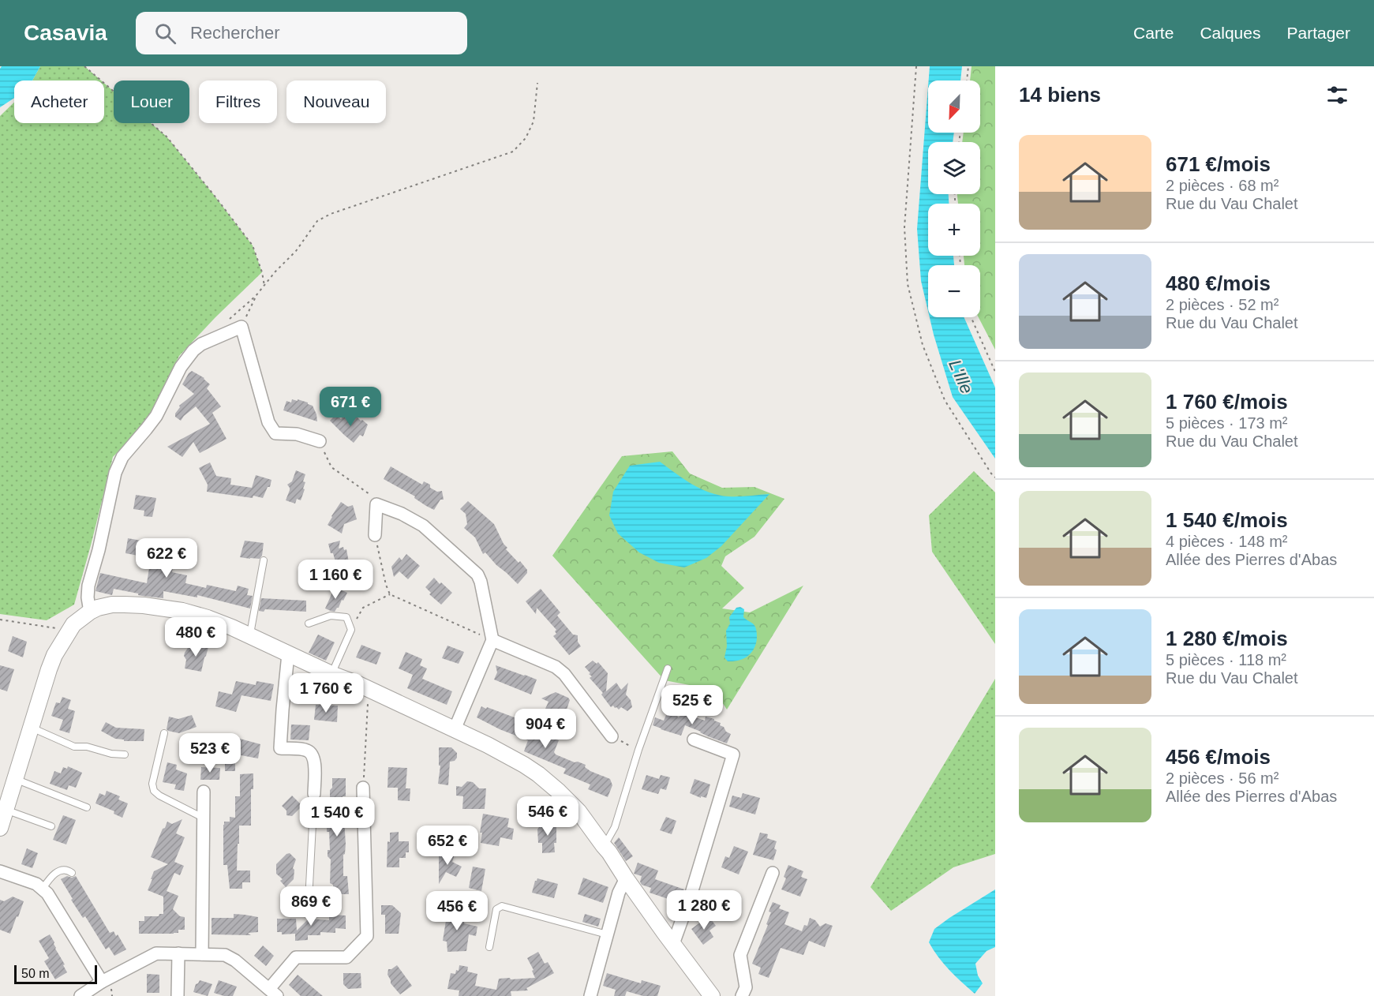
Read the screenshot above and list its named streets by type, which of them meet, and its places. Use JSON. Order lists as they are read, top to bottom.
{
  "water": ["L'Ille"],
  "scale_bar": "50 m",
  "north": "bottom left",
  "page": {
    "header": "Casavia",
    "search": "Rechercher",
    "nav": ["Carte", "Calques", "Partager"],
    "heading": "14 biens",
    "map_buttons": ["+", "−"],
    "chip": [
      "Acheter",
      "Louer",
      "Filtres",
      "Nouveau"
    ],
    "list": [
      {
        "name": "671 €/mois",
        "note": "2 pièces · 68 m² · Rue du Vau Chalet"
      },
      {
        "name": "480 €/mois",
        "note": "2 pièces · 52 m² · Rue du Vau Chalet"
      },
      {
        "name": "1 760 €/mois",
        "note": "5 pièces · 173 m² · Rue du Vau Chalet"
      },
      {
        "name": "1 540 €/mois",
        "note": "4 pièces · 148 m² · Allée des Pierres d'Abas"
      },
      {
        "name": "1 280 €/mois",
        "note": "5 pièces · 118 m² · Rue du Vau Chalet"
      },
      {
        "name": "456 €/mois",
        "note": "2 pièces · 56 m² · Allée des Pierres d'Abas"
      }
    ],
    "price": [
      "671 €",
      "622 €",
      "1 160 €",
      "480 €",
      "1 760 €",
      "525 €",
      "904 €",
      "523 €",
      "546 €",
      "1 540 €",
      "652 €",
      "869 €",
      "1 280 €",
      "456 €"
    ],
    "scale": "50 m"
  }
}
